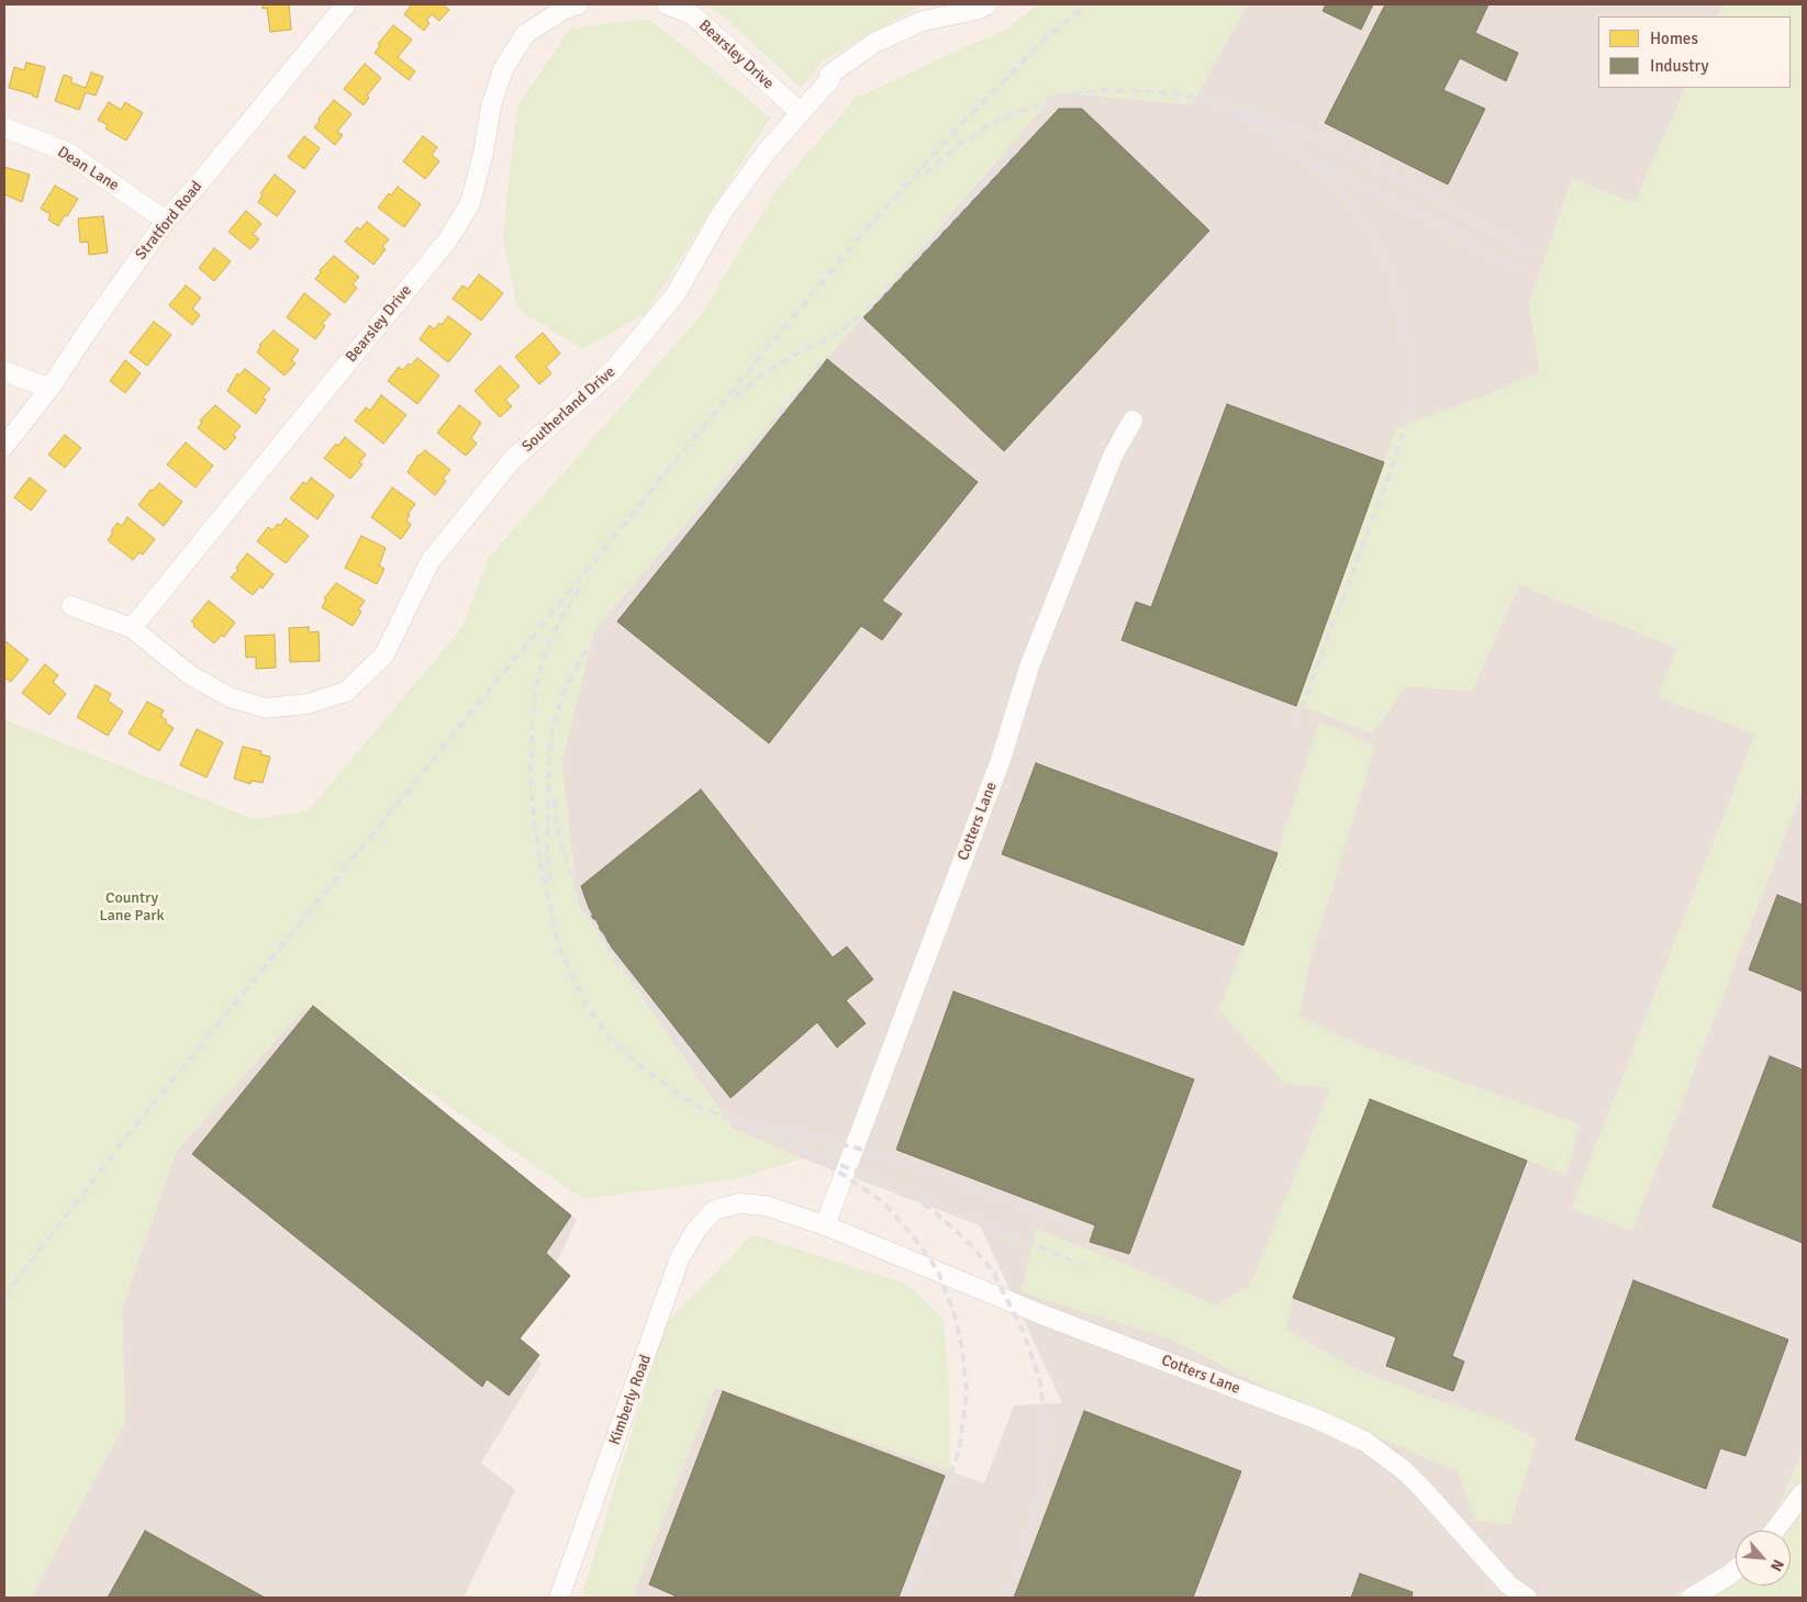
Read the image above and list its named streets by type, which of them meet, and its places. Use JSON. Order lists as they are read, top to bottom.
{
  "streets": {
    "street": [
      "Bearsley Drive",
      "Dean Lane",
      "Stratford Road",
      "Southerland Drive",
      "Cotters Lane",
      "Kimberly Road"
    ]
  },
  "crossings": [
    ["Bearsley Drive", "Southerland Drive"],
    ["Dean Lane", "Stratford Road"],
    ["Cotters Lane", "Kimberly Road"]
  ],
  "parks": ["Country Lane Park"],
  "legend": ["Homes", "Industry"],
  "north": "bottom right"
}
